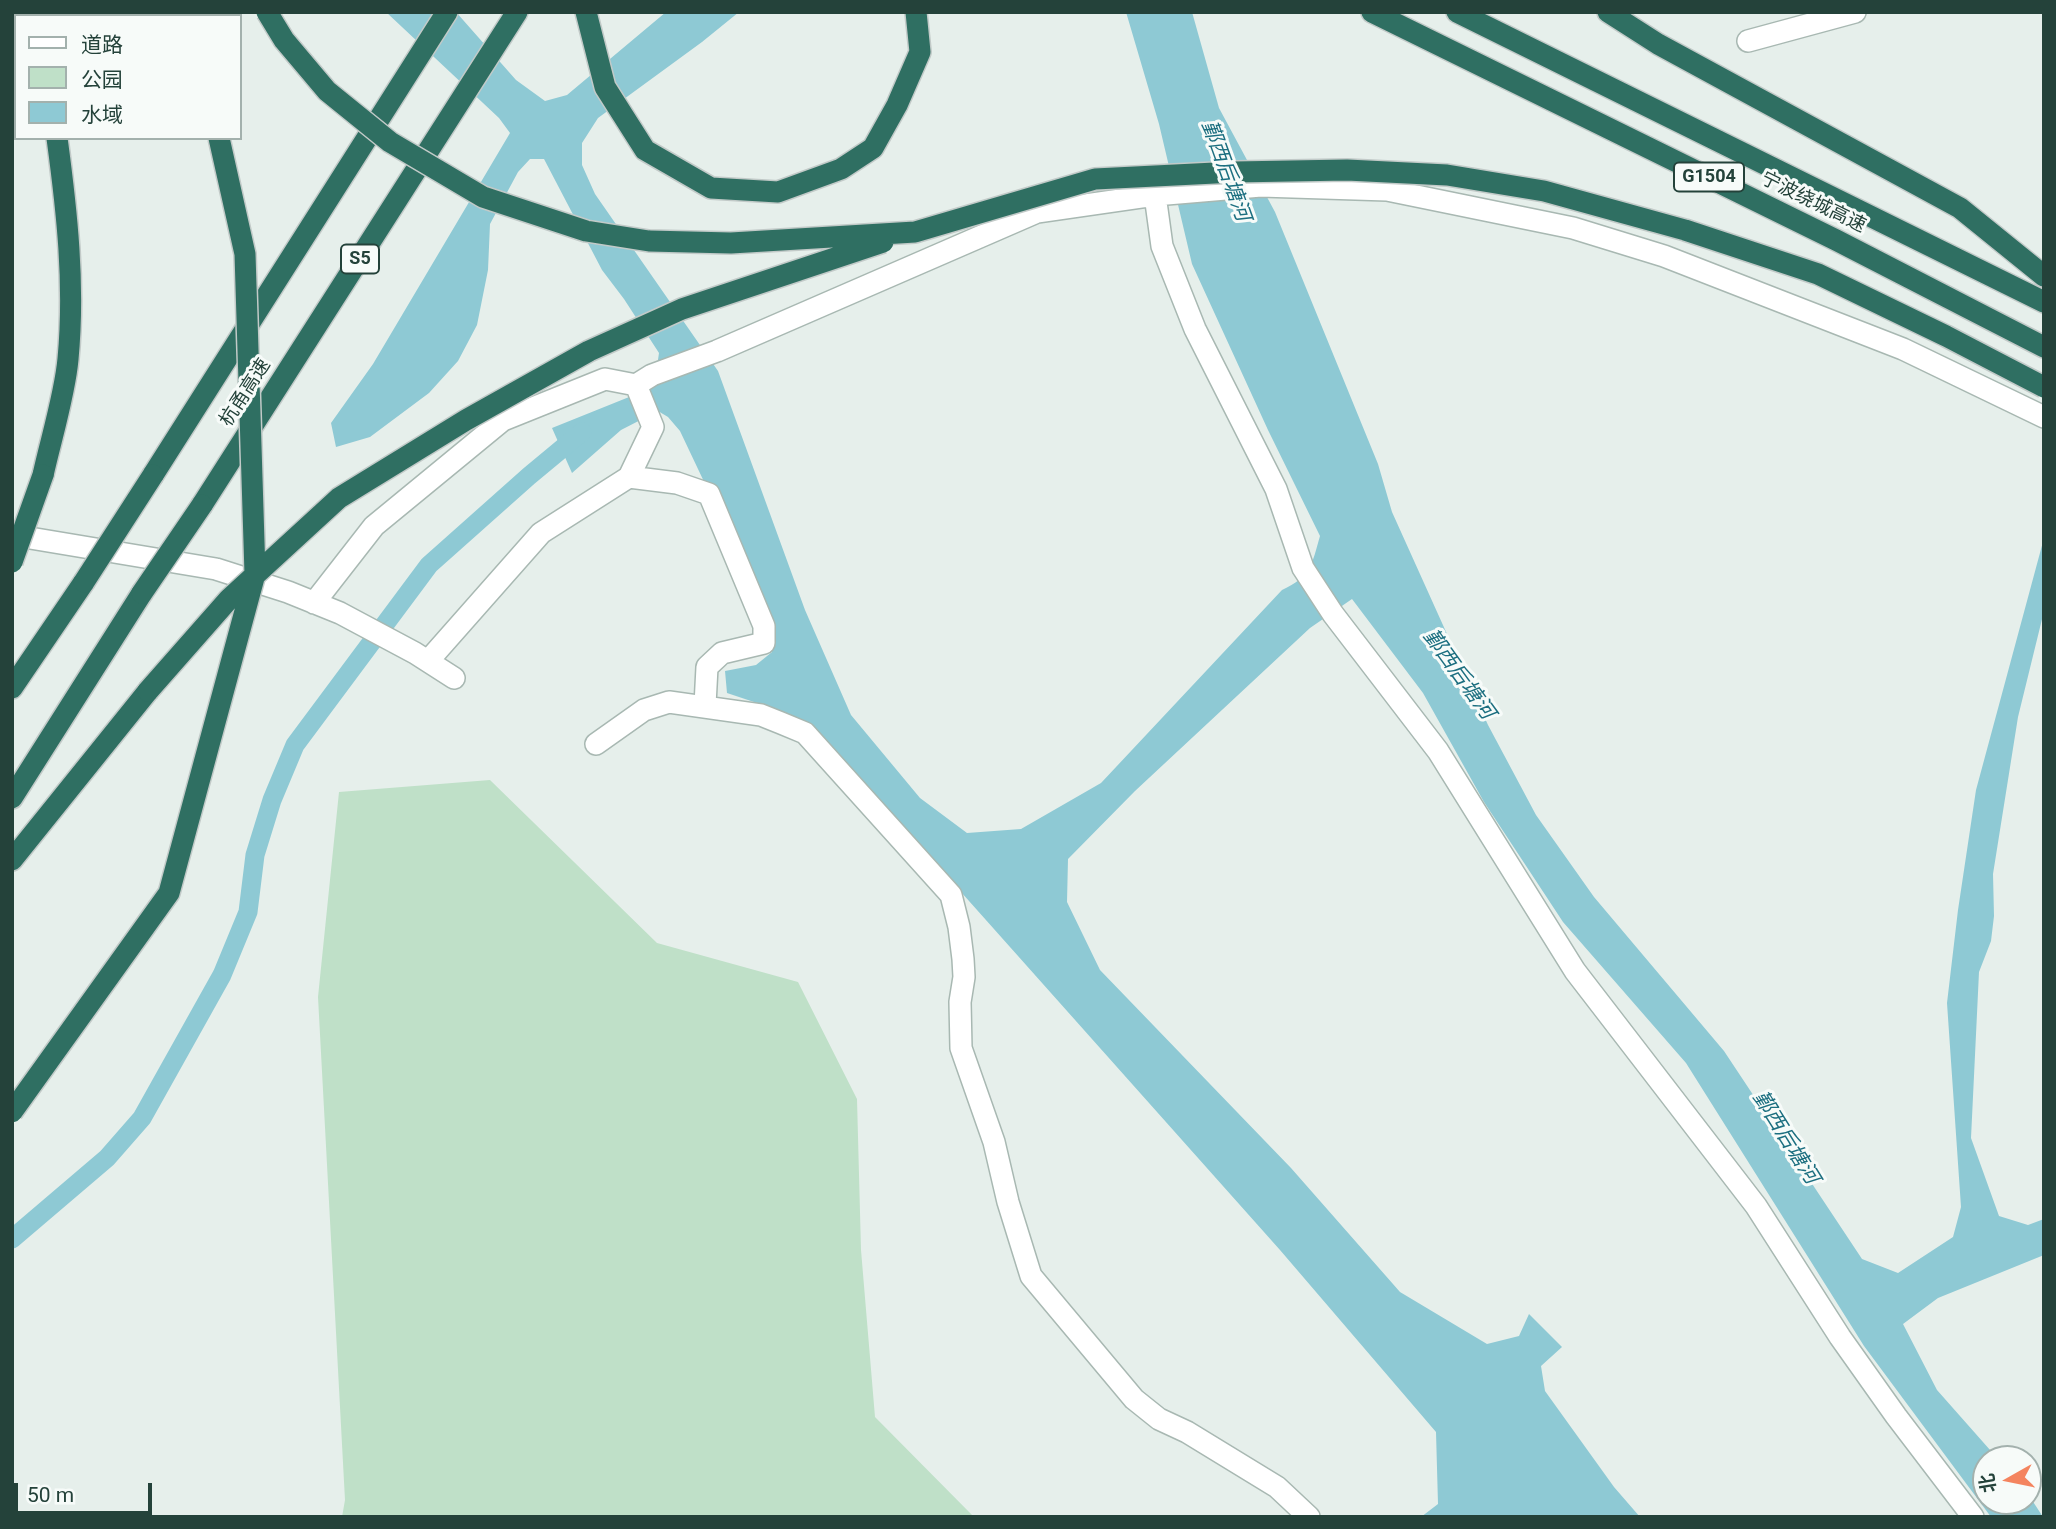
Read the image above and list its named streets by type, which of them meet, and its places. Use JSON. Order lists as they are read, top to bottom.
{
  "streets": {
    "highway": [
      "G1504",
      "宁波绕城高速",
      "S5",
      "杭甬高速"
    ]
  },
  "water": ["鄞西后塘河"],
  "legend": ["道路", "公园", "水域"],
  "scale_bar": "50 m",
  "north": "left"
}
